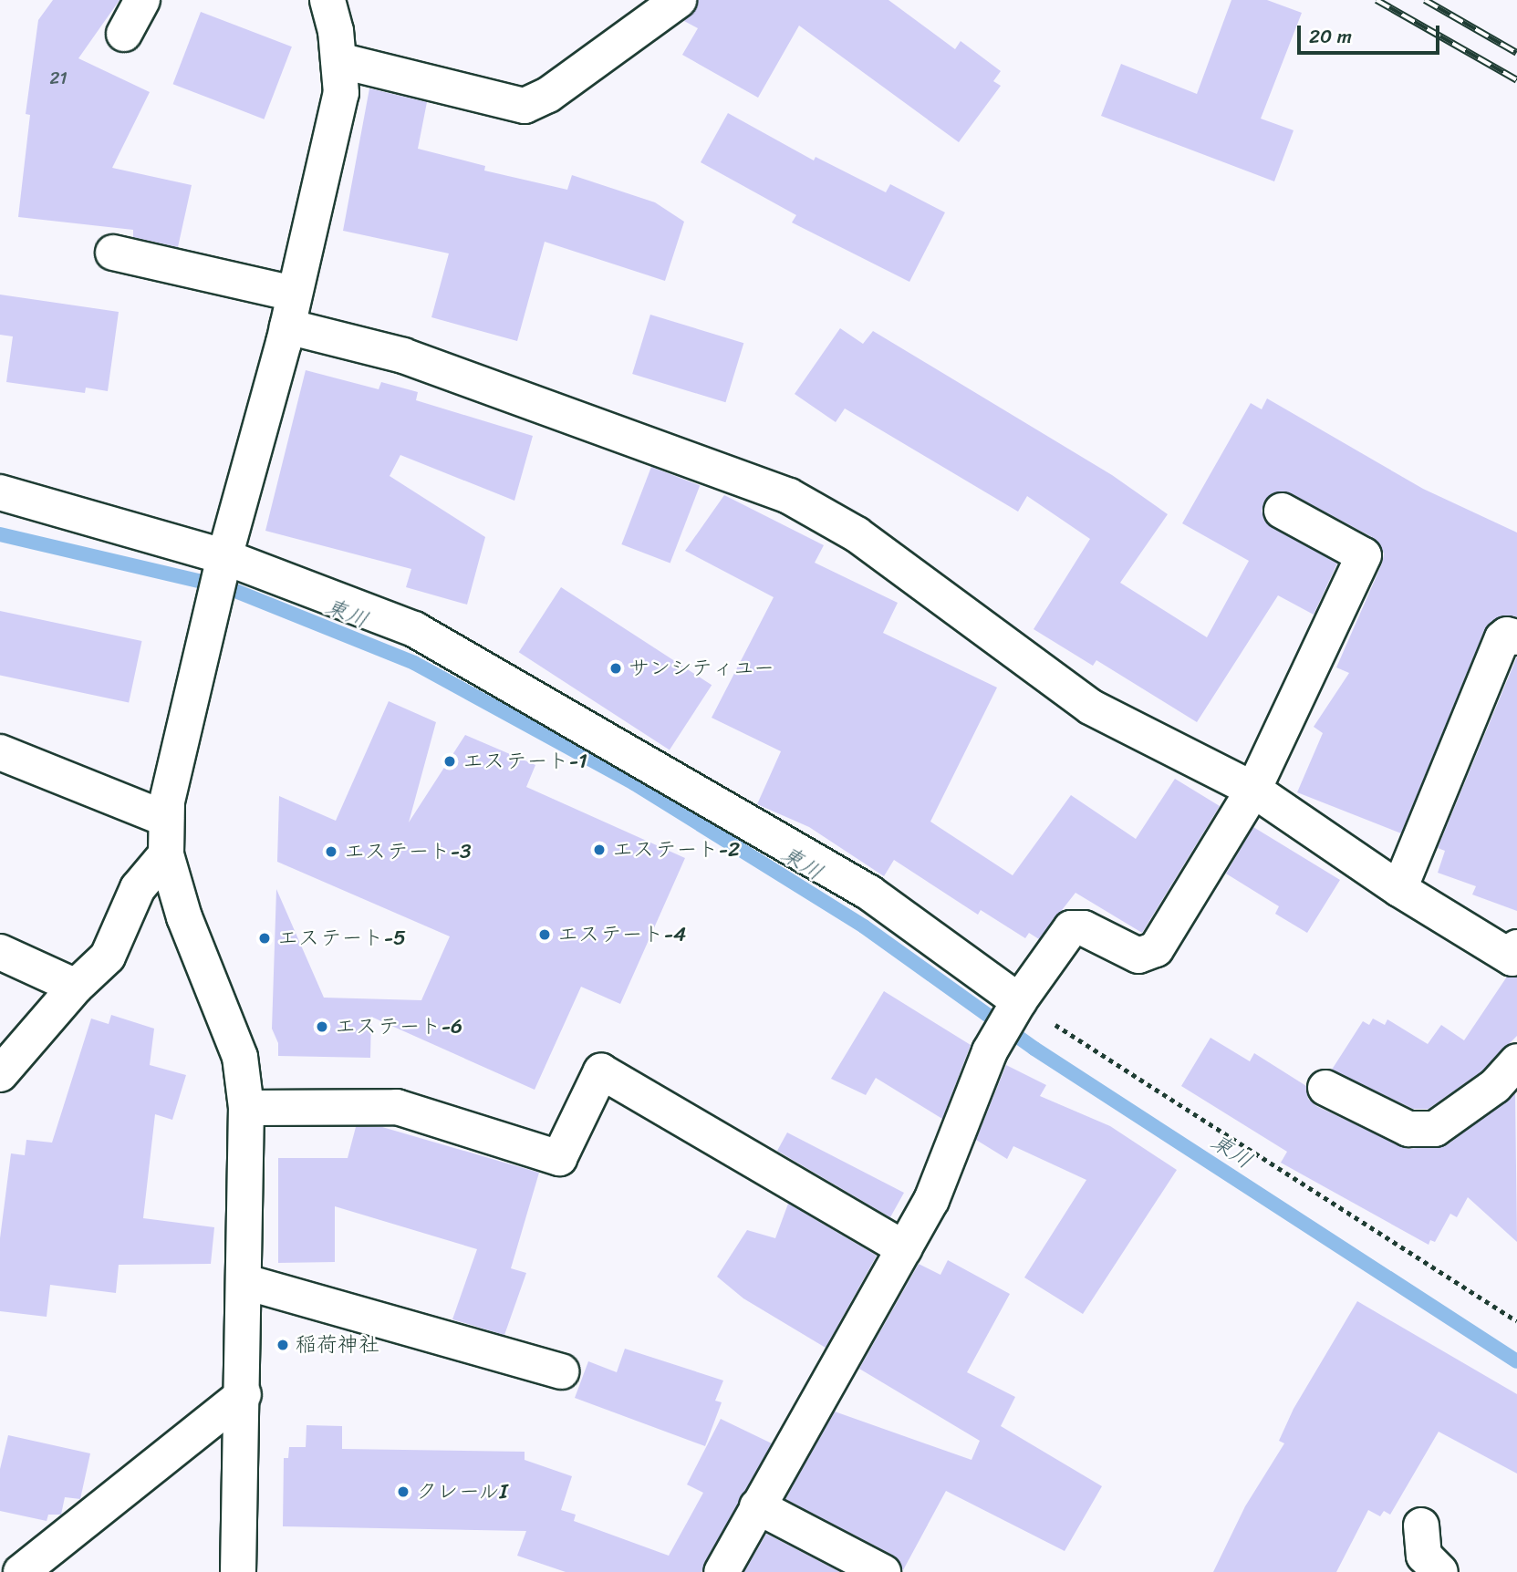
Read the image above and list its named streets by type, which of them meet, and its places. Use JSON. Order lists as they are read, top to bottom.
{
  "water": ["東川"],
  "places": [
    "サンシティユー",
    "エステート-1",
    "エステート-2",
    "エステート-3",
    "エステート-4",
    "エステート-5",
    "エステート-6",
    "稲荷神社",
    "クレールI"
  ],
  "house_numbers": ["21"],
  "scale_bar": "20 m"
}
